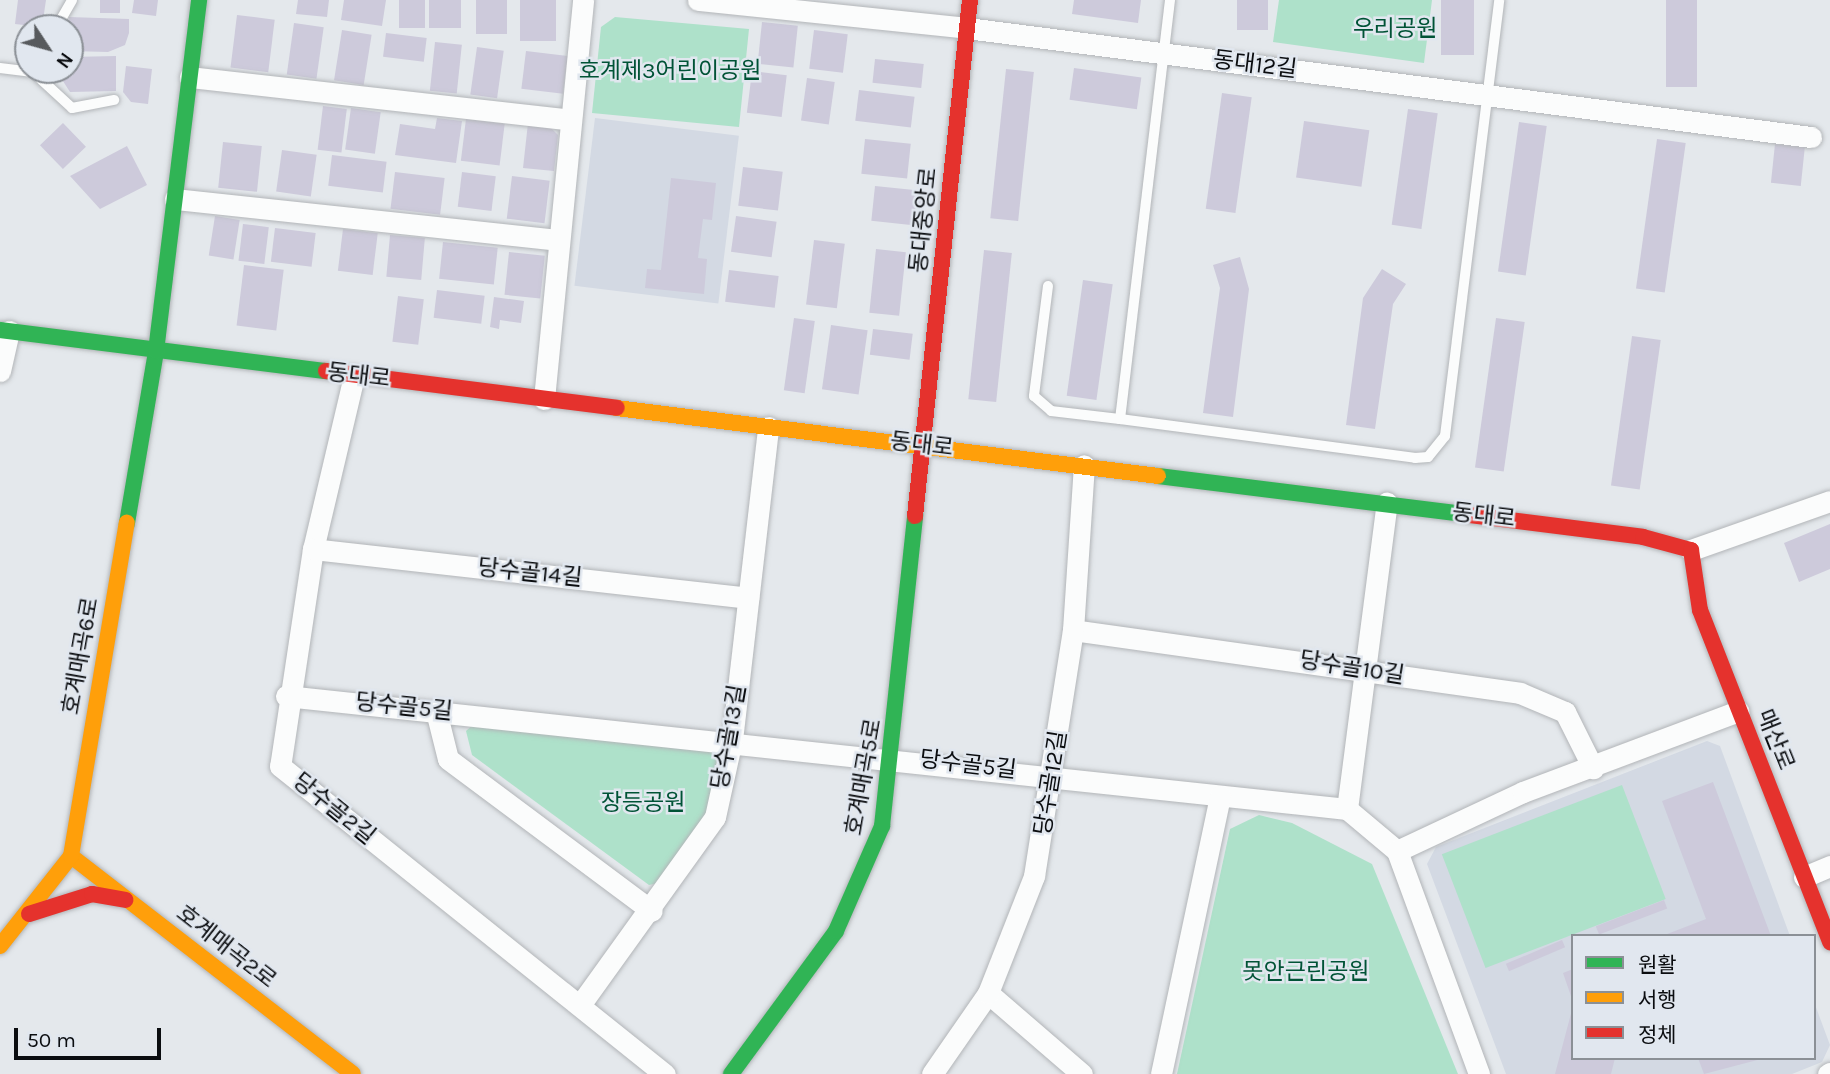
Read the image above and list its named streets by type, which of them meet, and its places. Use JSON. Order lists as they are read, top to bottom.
{
  "streets": {
    "street": [
      "동대12길",
      "동대중앙로",
      "동대로",
      "당수골14길",
      "호계매곡6로",
      "당수골10길",
      "당수골5길",
      "당수골13길",
      "매산로",
      "호계매곡5로",
      "당수골12길",
      "당수골2길",
      "호계매곡2로"
    ]
  },
  "crossings": [
    ["동대12길", "동대중앙로"],
    ["동대중앙로", "동대로"],
    ["동대중앙로", "호계매곡5로"],
    ["동대로", "호계매곡6로"],
    ["동대로", "당수골13길"],
    ["동대로", "매산로"],
    ["동대로", "호계매곡5로"],
    ["동대로", "당수골12길"],
    ["동대로", "당수골2길"],
    ["당수골14길", "당수골13길"],
    ["당수골14길", "당수골2길"],
    ["호계매곡6로", "호계매곡2로"],
    ["당수골10길", "당수골12길"],
    ["당수골5길", "당수골13길"],
    ["당수골5길", "호계매곡5로"],
    ["당수골5길", "당수골12길"],
    ["당수골5길", "당수골2길"],
    ["당수골13길", "당수골2길"]
  ],
  "parks": [
    "우리공원",
    "호계제3어린이공원",
    "장등공원",
    "못안근린공원"
  ],
  "legend": ["원활", "서행", "정체"],
  "scale_bar": "50 m",
  "north": "bottom right"
}
